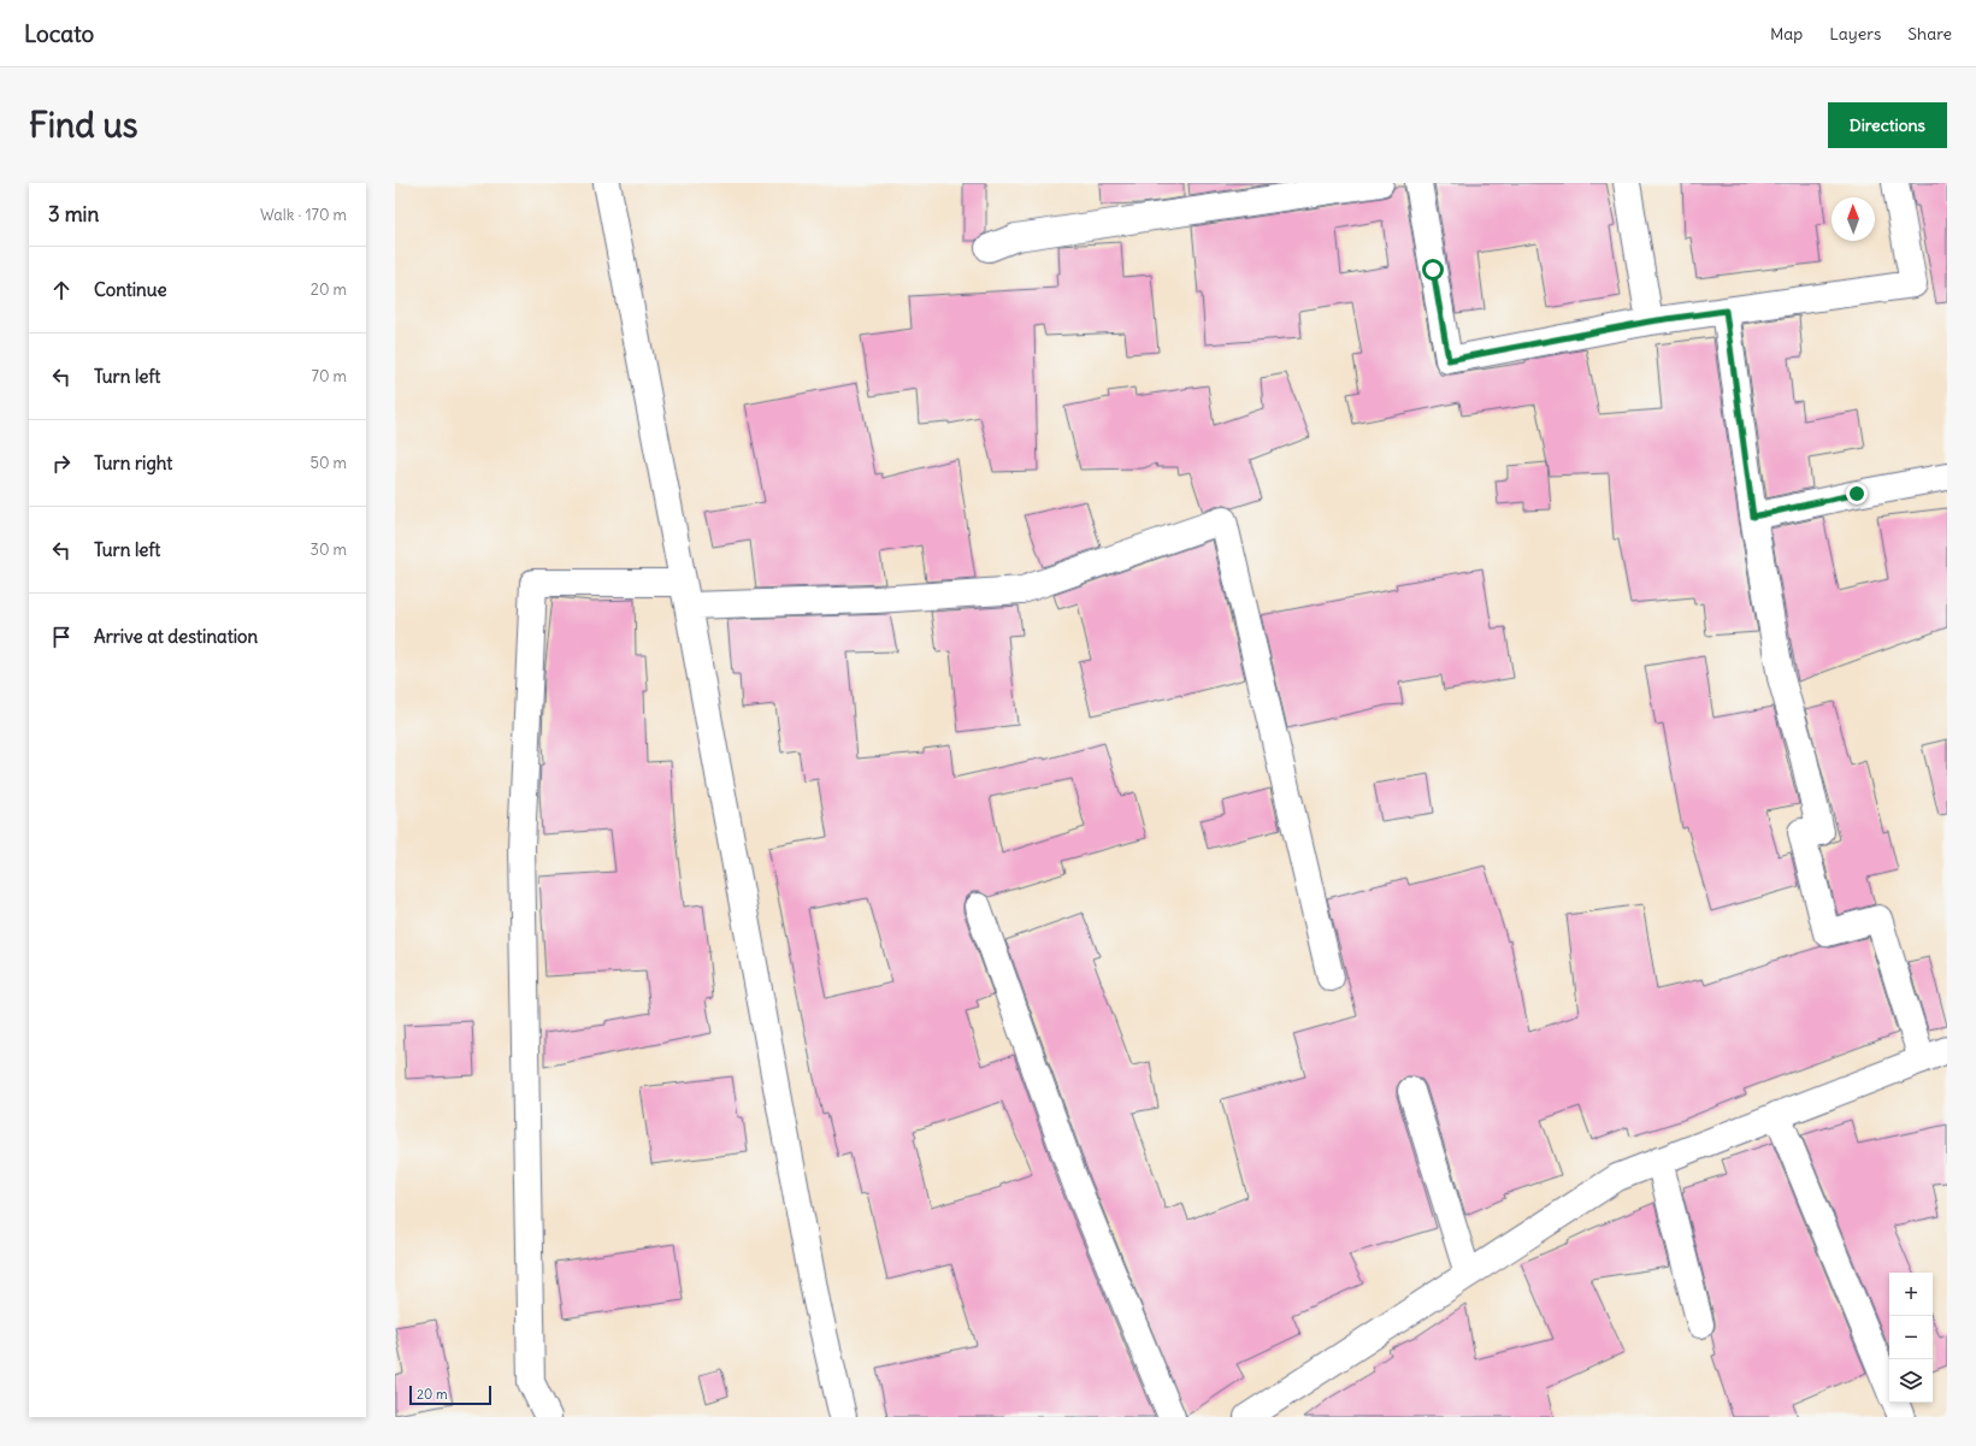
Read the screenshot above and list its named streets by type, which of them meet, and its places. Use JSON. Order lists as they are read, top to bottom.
{
  "scale_bar": "20 m",
  "north": "top",
  "page": {
    "header": "Locato",
    "nav": ["Map", "Layers", "Share"],
    "buttons": "Directions",
    "title": "Find us",
    "heading": ["3 min", "Walk · 170 m"],
    "list": [
      ["Continue", "20 m"],
      ["Turn left", "70 m"],
      ["Turn right", "50 m"],
      ["Turn left", "30 m"],
      "Arrive at destination"
    ],
    "map_buttons": ["+", "−"],
    "scale": "20 m"
  }
}
